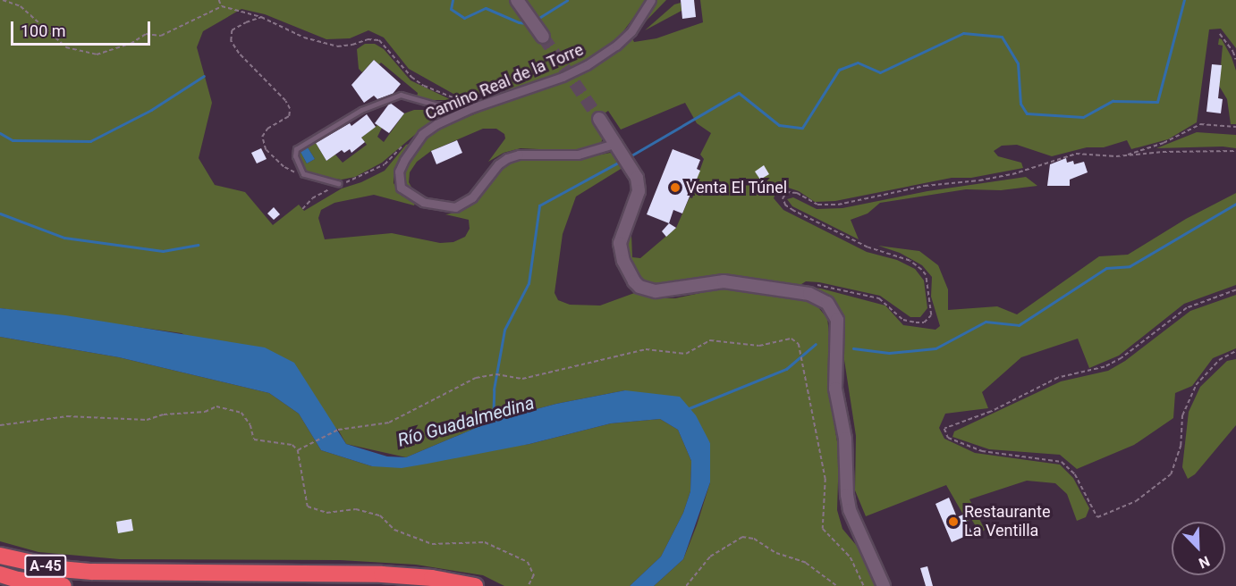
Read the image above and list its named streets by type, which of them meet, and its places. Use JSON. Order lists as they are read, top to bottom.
{
  "streets": {
    "highway": ["A-45"],
    "street": ["Camino Real de la Torre"]
  },
  "water": ["Río Guadalmedina"],
  "places": ["Venta El Túnel", "Restaurante La Ventilla"],
  "scale_bar": "100 m",
  "north": "bottom right"
}
